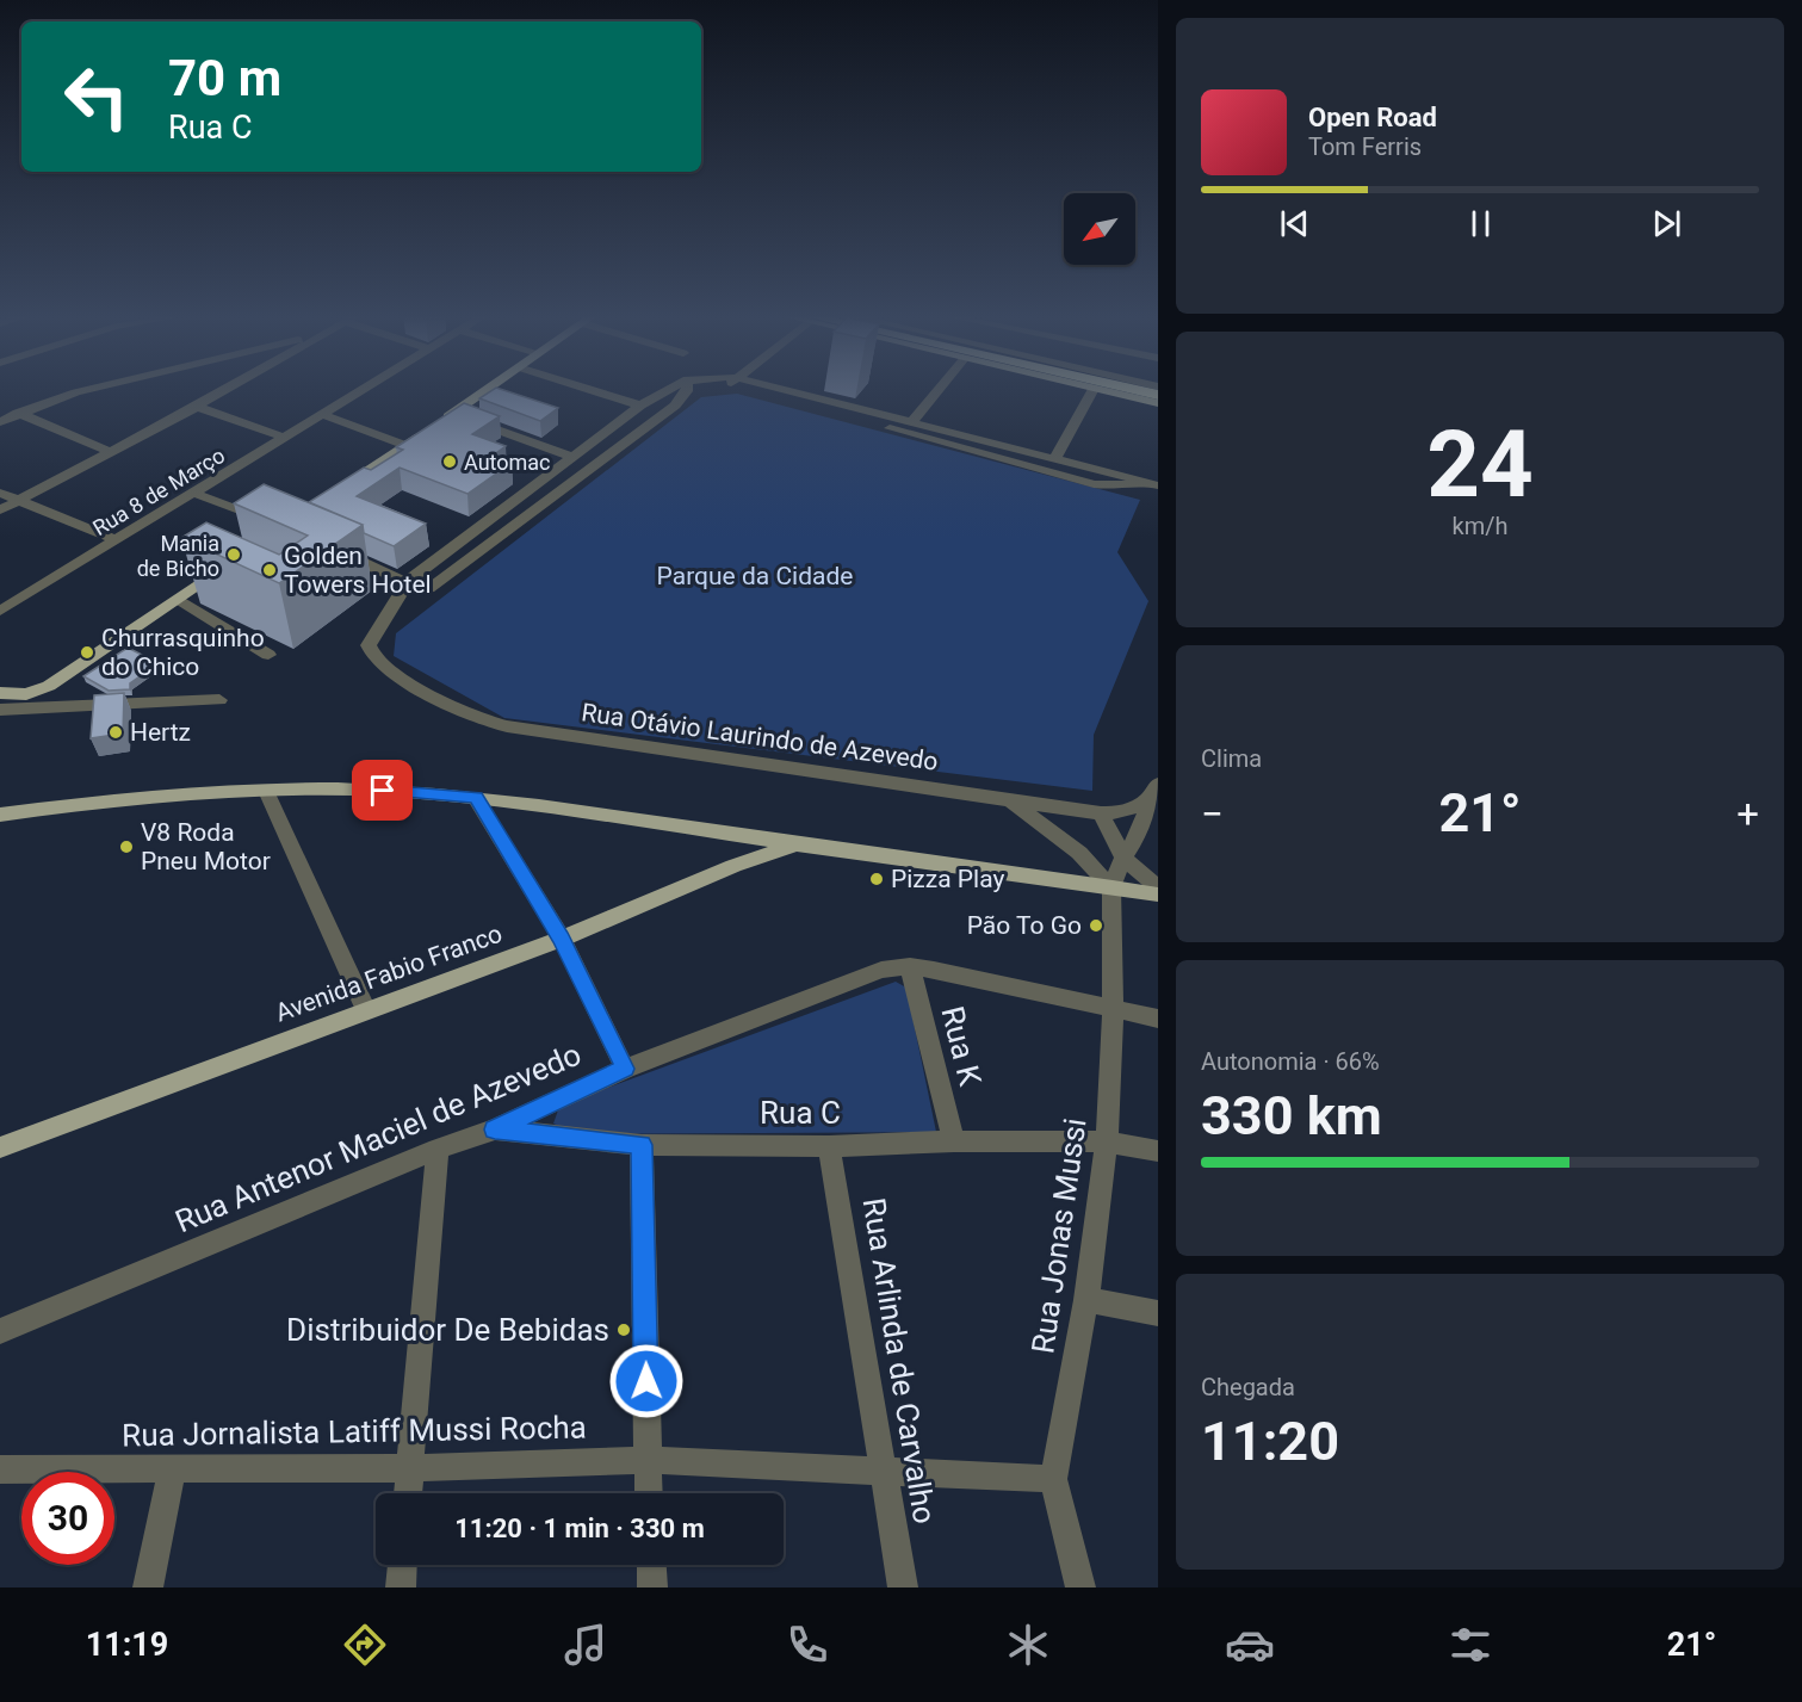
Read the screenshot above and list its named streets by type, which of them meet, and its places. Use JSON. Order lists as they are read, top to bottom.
{
  "streets": {
    "main road": ["Avenida Fabio Franco"],
    "street": [
      "Rua 8 de Março",
      "Rua Otávio Laurindo de Azevedo",
      "Rua K",
      "Rua C",
      "Rua Antenor Maciel de Azevedo",
      "Rua Jonas Mussi",
      "Rua Arlinda de Carvalho",
      "Rua Jornalista Latiff Mussi Rocha"
    ]
  },
  "crossings": [
    ["Rua Otávio Laurindo de Azevedo", "Rua Jonas Mussi"],
    ["Rua K", "Rua C"],
    ["Rua K", "Rua Antenor Maciel de Azevedo"],
    ["Rua C", "Rua Antenor Maciel de Azevedo"],
    ["Rua C", "Rua Jonas Mussi"],
    ["Rua C", "Rua Arlinda de Carvalho"],
    ["Rua Antenor Maciel de Azevedo", "Rua Jonas Mussi"],
    ["Rua Jonas Mussi", "Rua Jornalista Latiff Mussi Rocha"],
    ["Rua Arlinda de Carvalho", "Rua Jornalista Latiff Mussi Rocha"]
  ],
  "parks": ["Parque da Cidade"],
  "places": [
    "Automac",
    "Mania de Bicho",
    "Golden Towers Hotel",
    "Churrasquinho do Chico",
    "Hertz",
    "V8 Roda Pneu Motor",
    "Pizza Play",
    "Pão To Go",
    "Distribuidor De Bebidas"
  ],
  "north": "bottom left",
  "page": {
    "turn": ["70 m", "Rua C"],
    "song": ["Open Road", "Tom Ferris"],
    "tile": [
      ["24", "km/h"],
      "Clima",
      ["Autonomia · 66%", "330 km"],
      ["Chegada", "11:20"]
    ],
    "heat": ["−", "21°", "+"],
    "limit": "30",
    "trip": "11:20 · 1 min · 330 m",
    "tabs": ["11:19", "21°"]
  }
}
